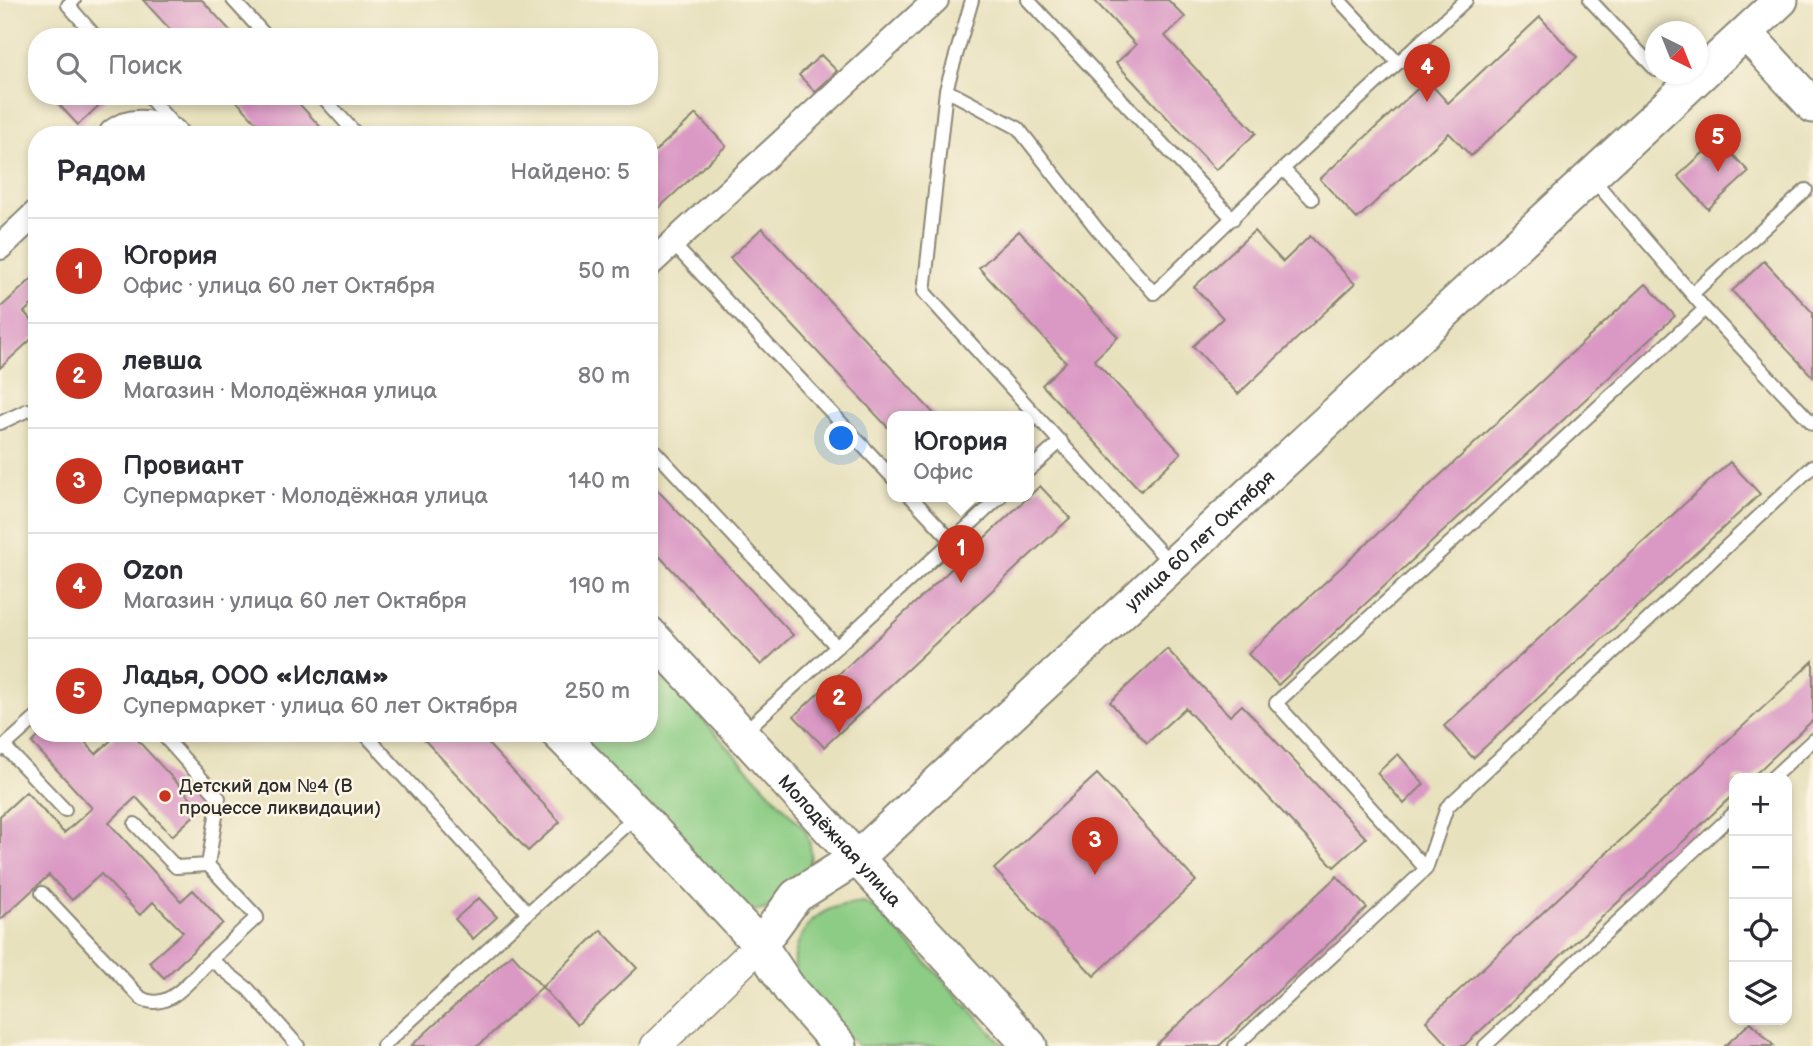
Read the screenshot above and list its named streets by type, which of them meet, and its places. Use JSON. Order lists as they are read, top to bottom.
{
  "streets": {
    "main road": ["улица 60 лет Октября", "Молодёжная улица"]
  },
  "crossings": [
    ["улица 60 лет Октября", "Молодёжная улица"]
  ],
  "places": ["Детский дом №4 (В процессе ликвидации)"],
  "north": "bottom right",
  "page": {
    "search": "Поиск",
    "pins": [
      "4",
      "5",
      "1",
      "2",
      "3"
    ],
    "heading": ["Рядом", "Найдено: 5"],
    "list": [
      {
        "mark": "1",
        "name": "Югория",
        "note": "Офис · улица 60 лет Октября",
        "value": "50 m"
      },
      {
        "mark": "2",
        "name": "левша",
        "note": "Магазин · Молодёжная улица",
        "value": "80 m"
      },
      {
        "mark": "3",
        "name": "Провиант",
        "note": "Супермаркет · Молодёжная улица",
        "value": "140 m"
      },
      {
        "mark": "4",
        "name": "Ozon",
        "note": "Магазин · улица 60 лет Октября",
        "value": "190 m"
      },
      {
        "mark": "5",
        "name": "Ладья, ООО «Ислам»",
        "note": "Супермаркет · улица 60 лет Октября",
        "value": "250 m"
      }
    ],
    "popup": ["Югория", "Офис"],
    "map_buttons": ["+", "−"]
  }
}
